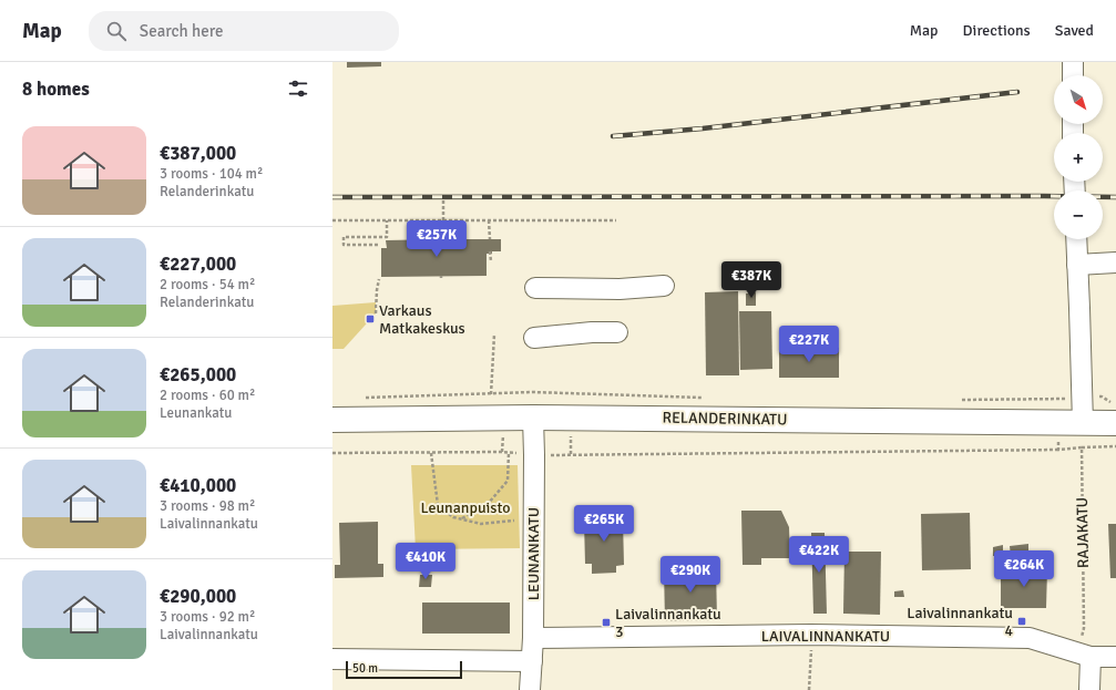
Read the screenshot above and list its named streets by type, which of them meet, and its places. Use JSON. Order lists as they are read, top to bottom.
{
  "streets": {
    "main road": ["RELANDERINKATU"],
    "street": ["LEUNANKATU", "LAIVALINNANKATU"],
    "path": ["RAJAKATU"]
  },
  "crossings": [
    ["RELANDERINKATU", "LEUNANKATU"],
    ["RAJAKATU", "LAIVALINNANKATU"],
    ["LEUNANKATU", "LAIVALINNANKATU"]
  ],
  "parks": ["Leunanpuisto"],
  "places": {
    "transit": ["Varkaus Matkakeskus", "Laivalinnankatu 4", "Laivalinnankatu 3"]
  },
  "scale_bar": "50 m",
  "north": "bottom right",
  "page": {
    "header": "Map",
    "search": "Search here",
    "nav": ["Map", "Directions", "Saved"],
    "heading": "8 homes",
    "map_buttons": ["+", "−"],
    "list": [
      {
        "name": "€387,000",
        "note": "3 rooms · 104 m² · Relanderinkatu"
      },
      {
        "name": "€227,000",
        "note": "2 rooms · 54 m² · Relanderinkatu"
      },
      {
        "name": "€265,000",
        "note": "2 rooms · 60 m² · Leunankatu"
      },
      {
        "name": "€410,000",
        "note": "3 rooms · 98 m² · Laivalinnankatu"
      },
      {
        "name": "€290,000",
        "note": "3 rooms · 92 m² · Laivalinnankatu"
      }
    ],
    "price": [
      "€257K",
      "€387K",
      "€227K",
      "€265K",
      "€422K",
      "€410K",
      "€264K",
      "€290K"
    ],
    "scale": "50 m"
  }
}
